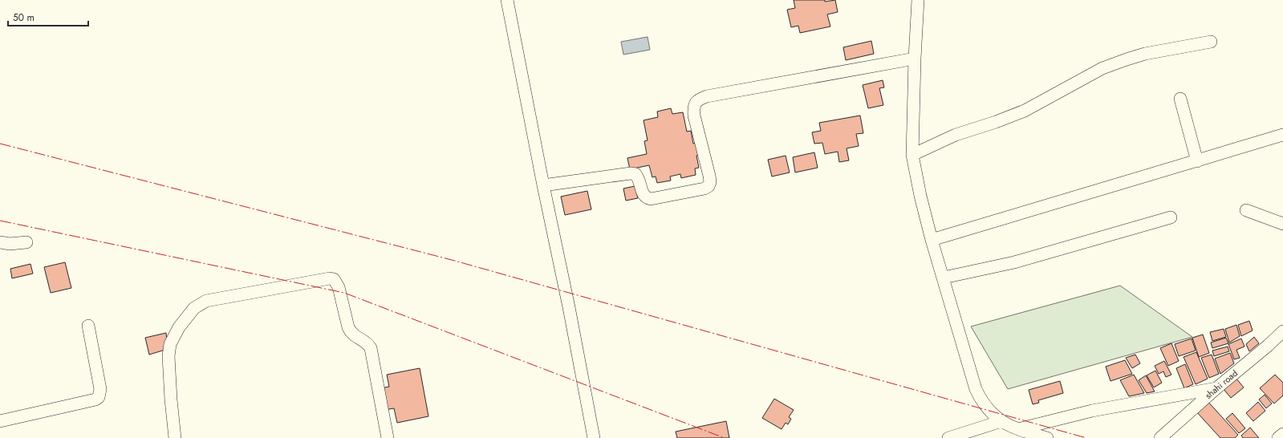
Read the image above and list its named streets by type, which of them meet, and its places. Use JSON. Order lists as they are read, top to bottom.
{
  "streets": {
    "street": ["shahi road"]
  },
  "scale_bar": "50 m"
}
